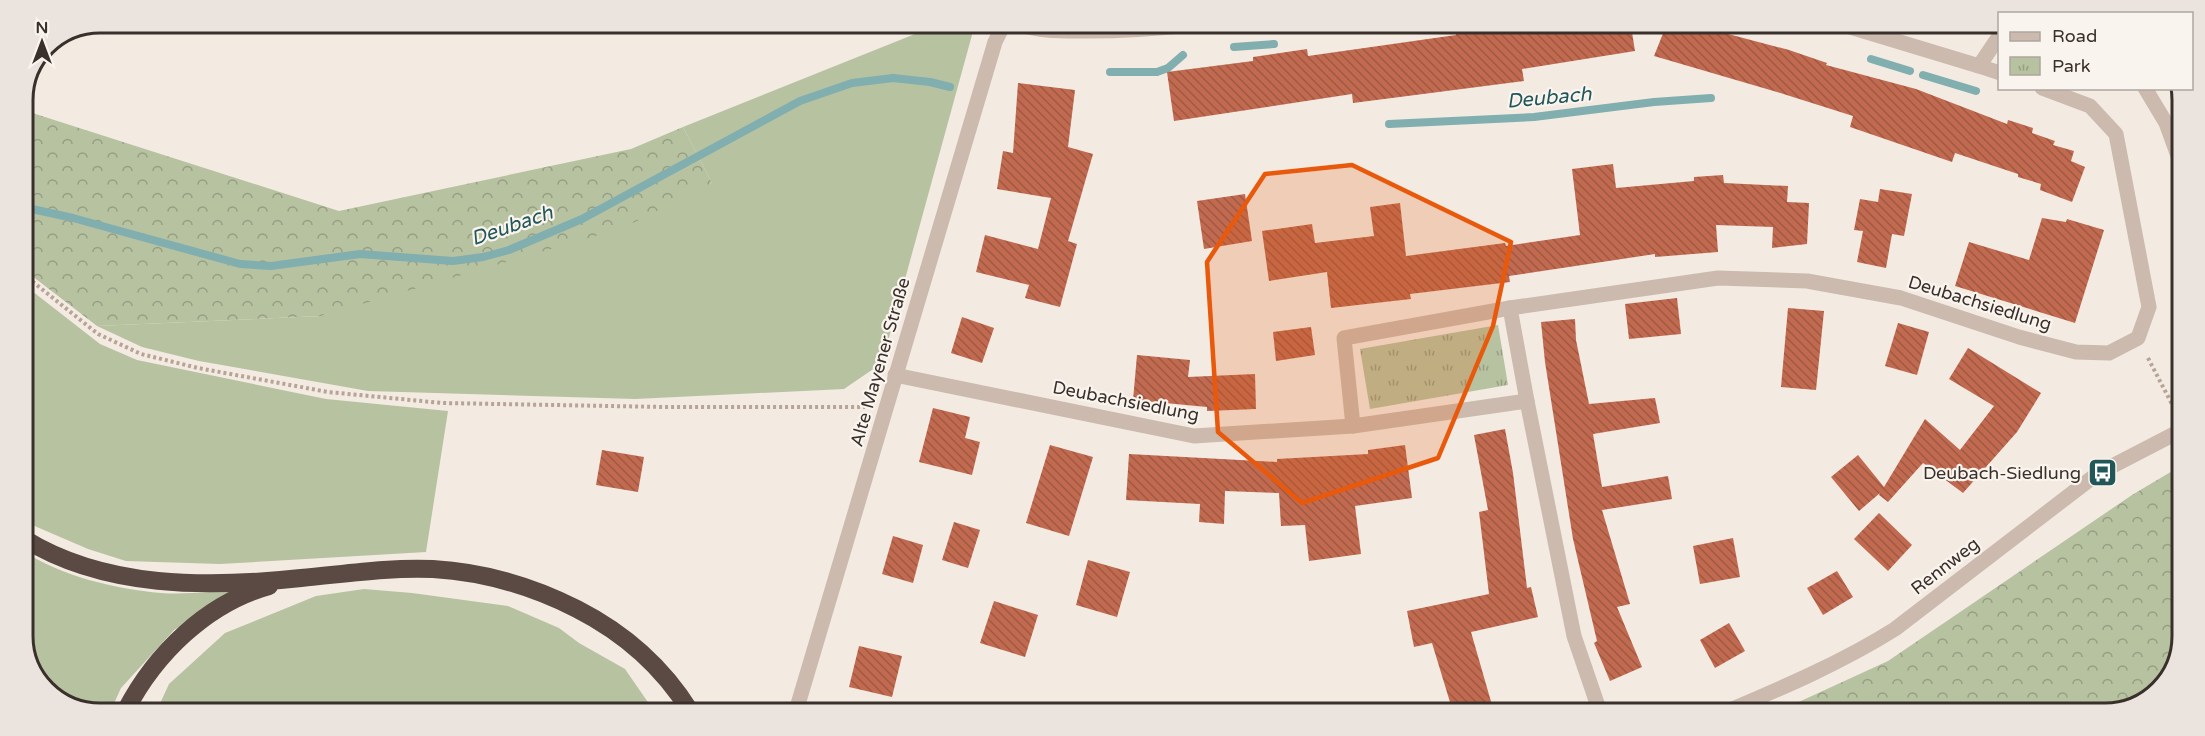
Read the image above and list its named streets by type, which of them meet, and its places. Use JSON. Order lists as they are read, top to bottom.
{
  "streets": {
    "street": ["Deubachsiedlung", "Alte Mayener Straße", "Rennweg"]
  },
  "crossings": [
    ["Deubachsiedlung", "Alte Mayener Straße"]
  ],
  "water": ["Deubach"],
  "places": {
    "bus stop": ["Deubach-Siedlung"]
  },
  "legend": ["Road", "Park"],
  "north": "top"
}
